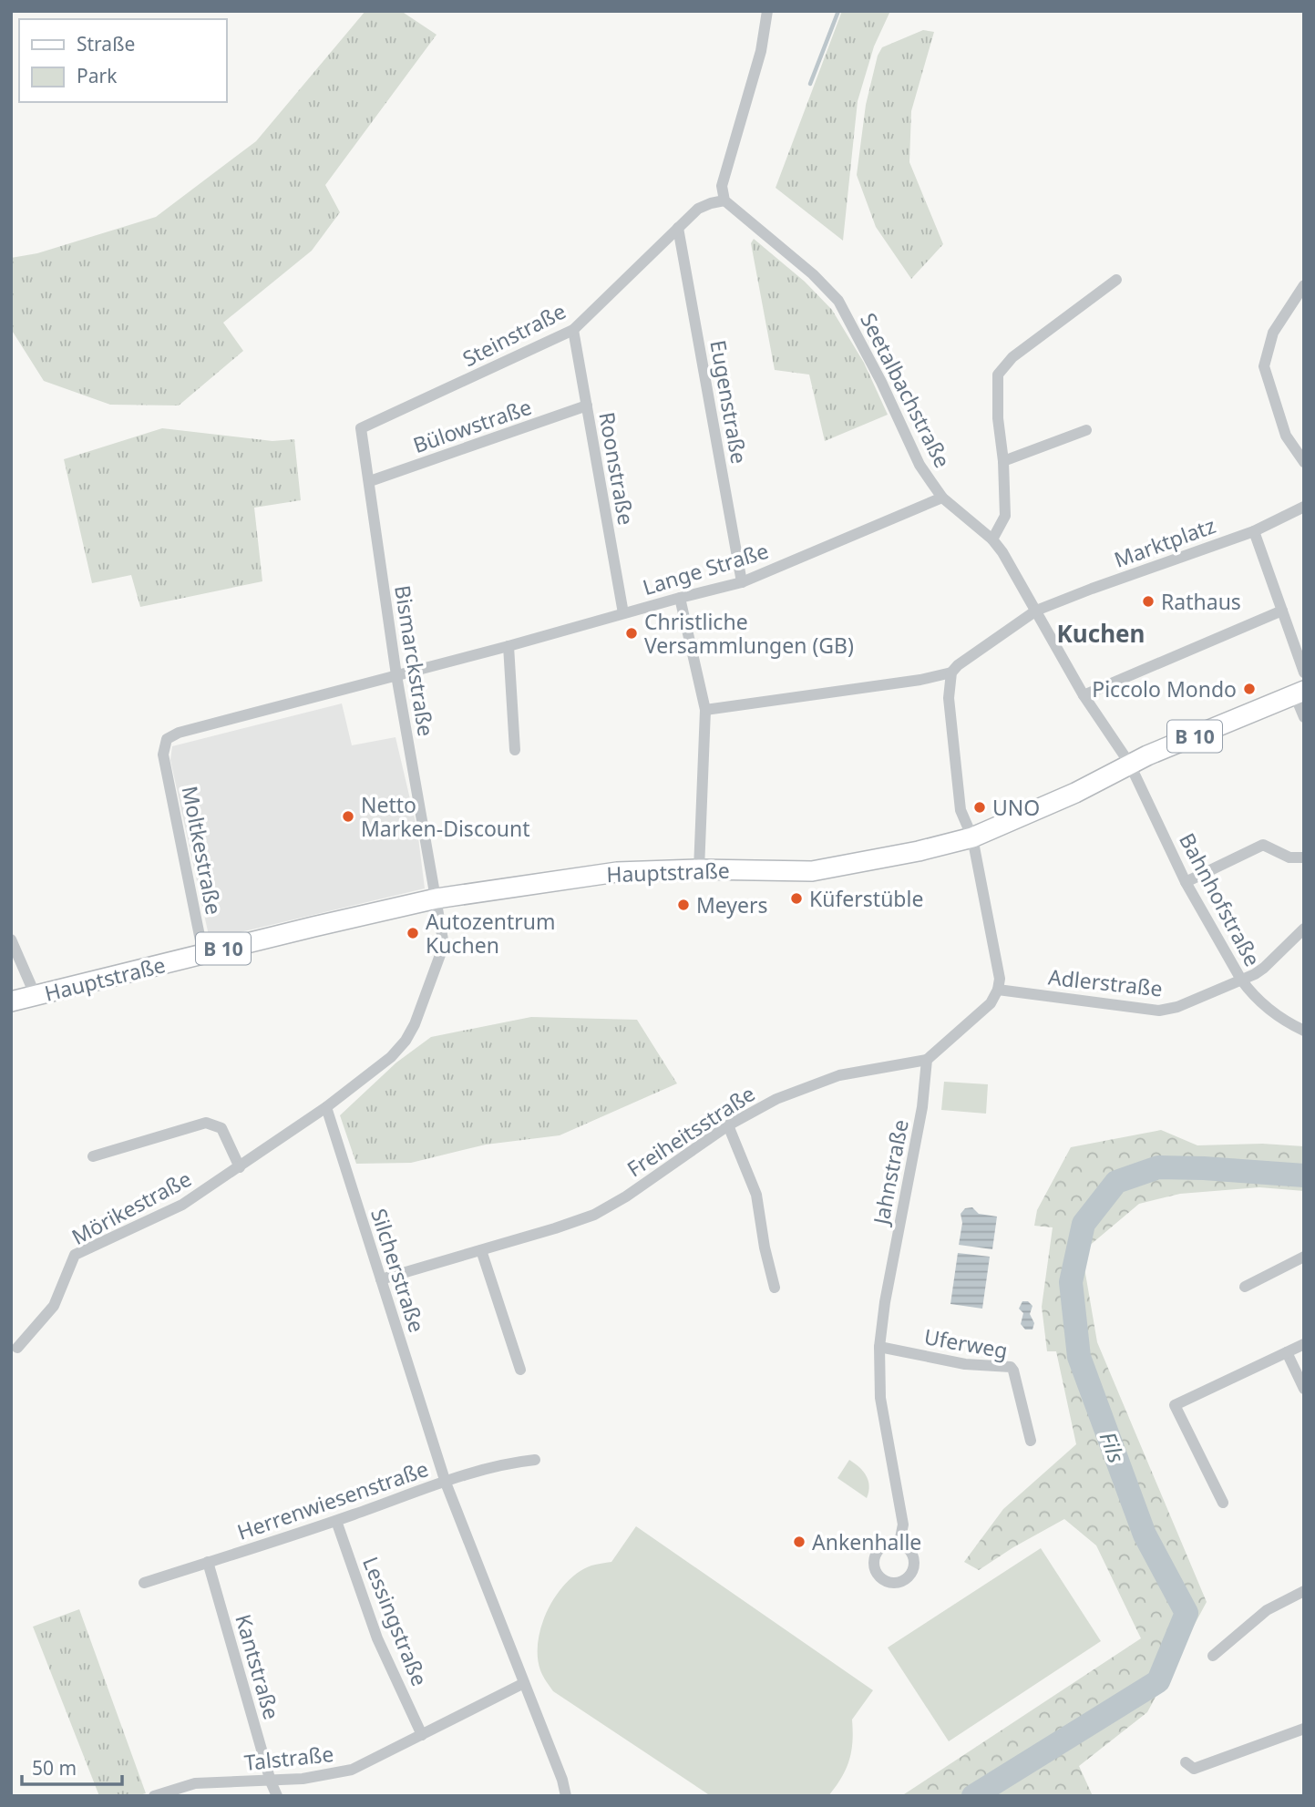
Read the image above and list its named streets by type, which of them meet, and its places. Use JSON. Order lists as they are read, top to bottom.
{
  "streets": {
    "main road": ["B 10", "Hauptstraße"],
    "street": [
      "Steinstraße",
      "Seetalbachstraße",
      "Eugenstraße",
      "Bülowstraße",
      "Roonstraße",
      "Marktplatz",
      "Lange Straße",
      "Bismarckstraße",
      "Moltkestraße",
      "Bahnhofstraße",
      "Adlerstraße",
      "Freiheitsstraße",
      "Jahnstraße",
      "Mörikestraße",
      "Silcherstraße",
      "Uferweg",
      "Herrenwiesenstraße",
      "Lessingstraße",
      "Kantstraße",
      "Talstraße"
    ]
  },
  "crossings": [
    ["Steinstraße", "Seetalbachstraße"],
    ["Steinstraße", "Eugenstraße"],
    ["Steinstraße", "Roonstraße"],
    ["Steinstraße", "Bismarckstraße"],
    ["Seetalbachstraße", "Marktplatz"],
    ["Seetalbachstraße", "Lange Straße"],
    ["Seetalbachstraße", "Bahnhofstraße"],
    ["Eugenstraße", "Lange Straße"],
    ["Bülowstraße", "Roonstraße"],
    ["Bülowstraße", "Bismarckstraße"],
    ["Roonstraße", "Lange Straße"],
    ["Lange Straße", "Bismarckstraße"],
    ["Lange Straße", "Moltkestraße"],
    ["Bismarckstraße", "Hauptstraße"],
    ["Moltkestraße", "Hauptstraße"],
    ["Hauptstraße", "Bahnhofstraße"],
    ["Bahnhofstraße", "Adlerstraße"],
    ["Freiheitsstraße", "Jahnstraße"],
    ["Freiheitsstraße", "Silcherstraße"],
    ["Jahnstraße", "Uferweg"],
    ["Mörikestraße", "Silcherstraße"],
    ["Silcherstraße", "Herrenwiesenstraße"],
    ["Silcherstraße", "Talstraße"],
    ["Herrenwiesenstraße", "Lessingstraße"],
    ["Herrenwiesenstraße", "Kantstraße"],
    ["Lessingstraße", "Talstraße"],
    ["Kantstraße", "Talstraße"]
  ],
  "districts": ["Kuchen"],
  "water": ["Fils"],
  "places": [
    "Rathaus",
    "Christliche Versammlungen (GB)",
    "Piccolo Mondo",
    "UNO",
    "Netto Marken-Discount",
    "Küferstüble",
    "Meyers",
    "Autozentrum Kuchen",
    "Ankenhalle"
  ],
  "legend": ["Straße", "Park"],
  "scale_bar": "50 m"
}
